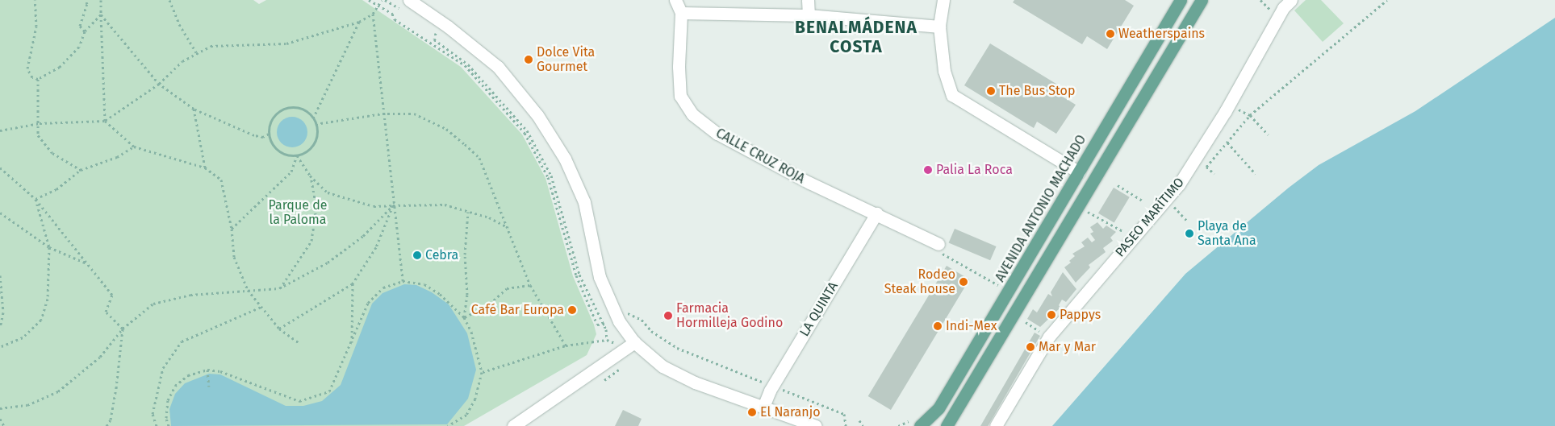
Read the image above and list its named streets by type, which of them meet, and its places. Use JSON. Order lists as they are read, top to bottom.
{
  "streets": {
    "main road": ["AVENIDA ANTONIO MACHADO"],
    "street": ["CALLE CRUZ ROJA", "PASEO MARÍTIMO", "LA QUINTA"]
  },
  "crossings": [
    ["CALLE CRUZ ROJA", "LA QUINTA"]
  ],
  "districts": ["BENALMÁDENA COSTA"],
  "parks": ["Parque de la Paloma"],
  "places": [
    "Weatherspains",
    "Dolce Vita Gourmet",
    "The Bus Stop",
    "Palia La Roca",
    "Playa de Santa Ana",
    "Cebra",
    "Rodeo Steak house",
    "Café Bar Europa",
    "Pappys",
    "Farmacia Hormilleja Godino",
    "Indi-Mex",
    "Mar y Mar",
    "El Naranjo"
  ]
}
